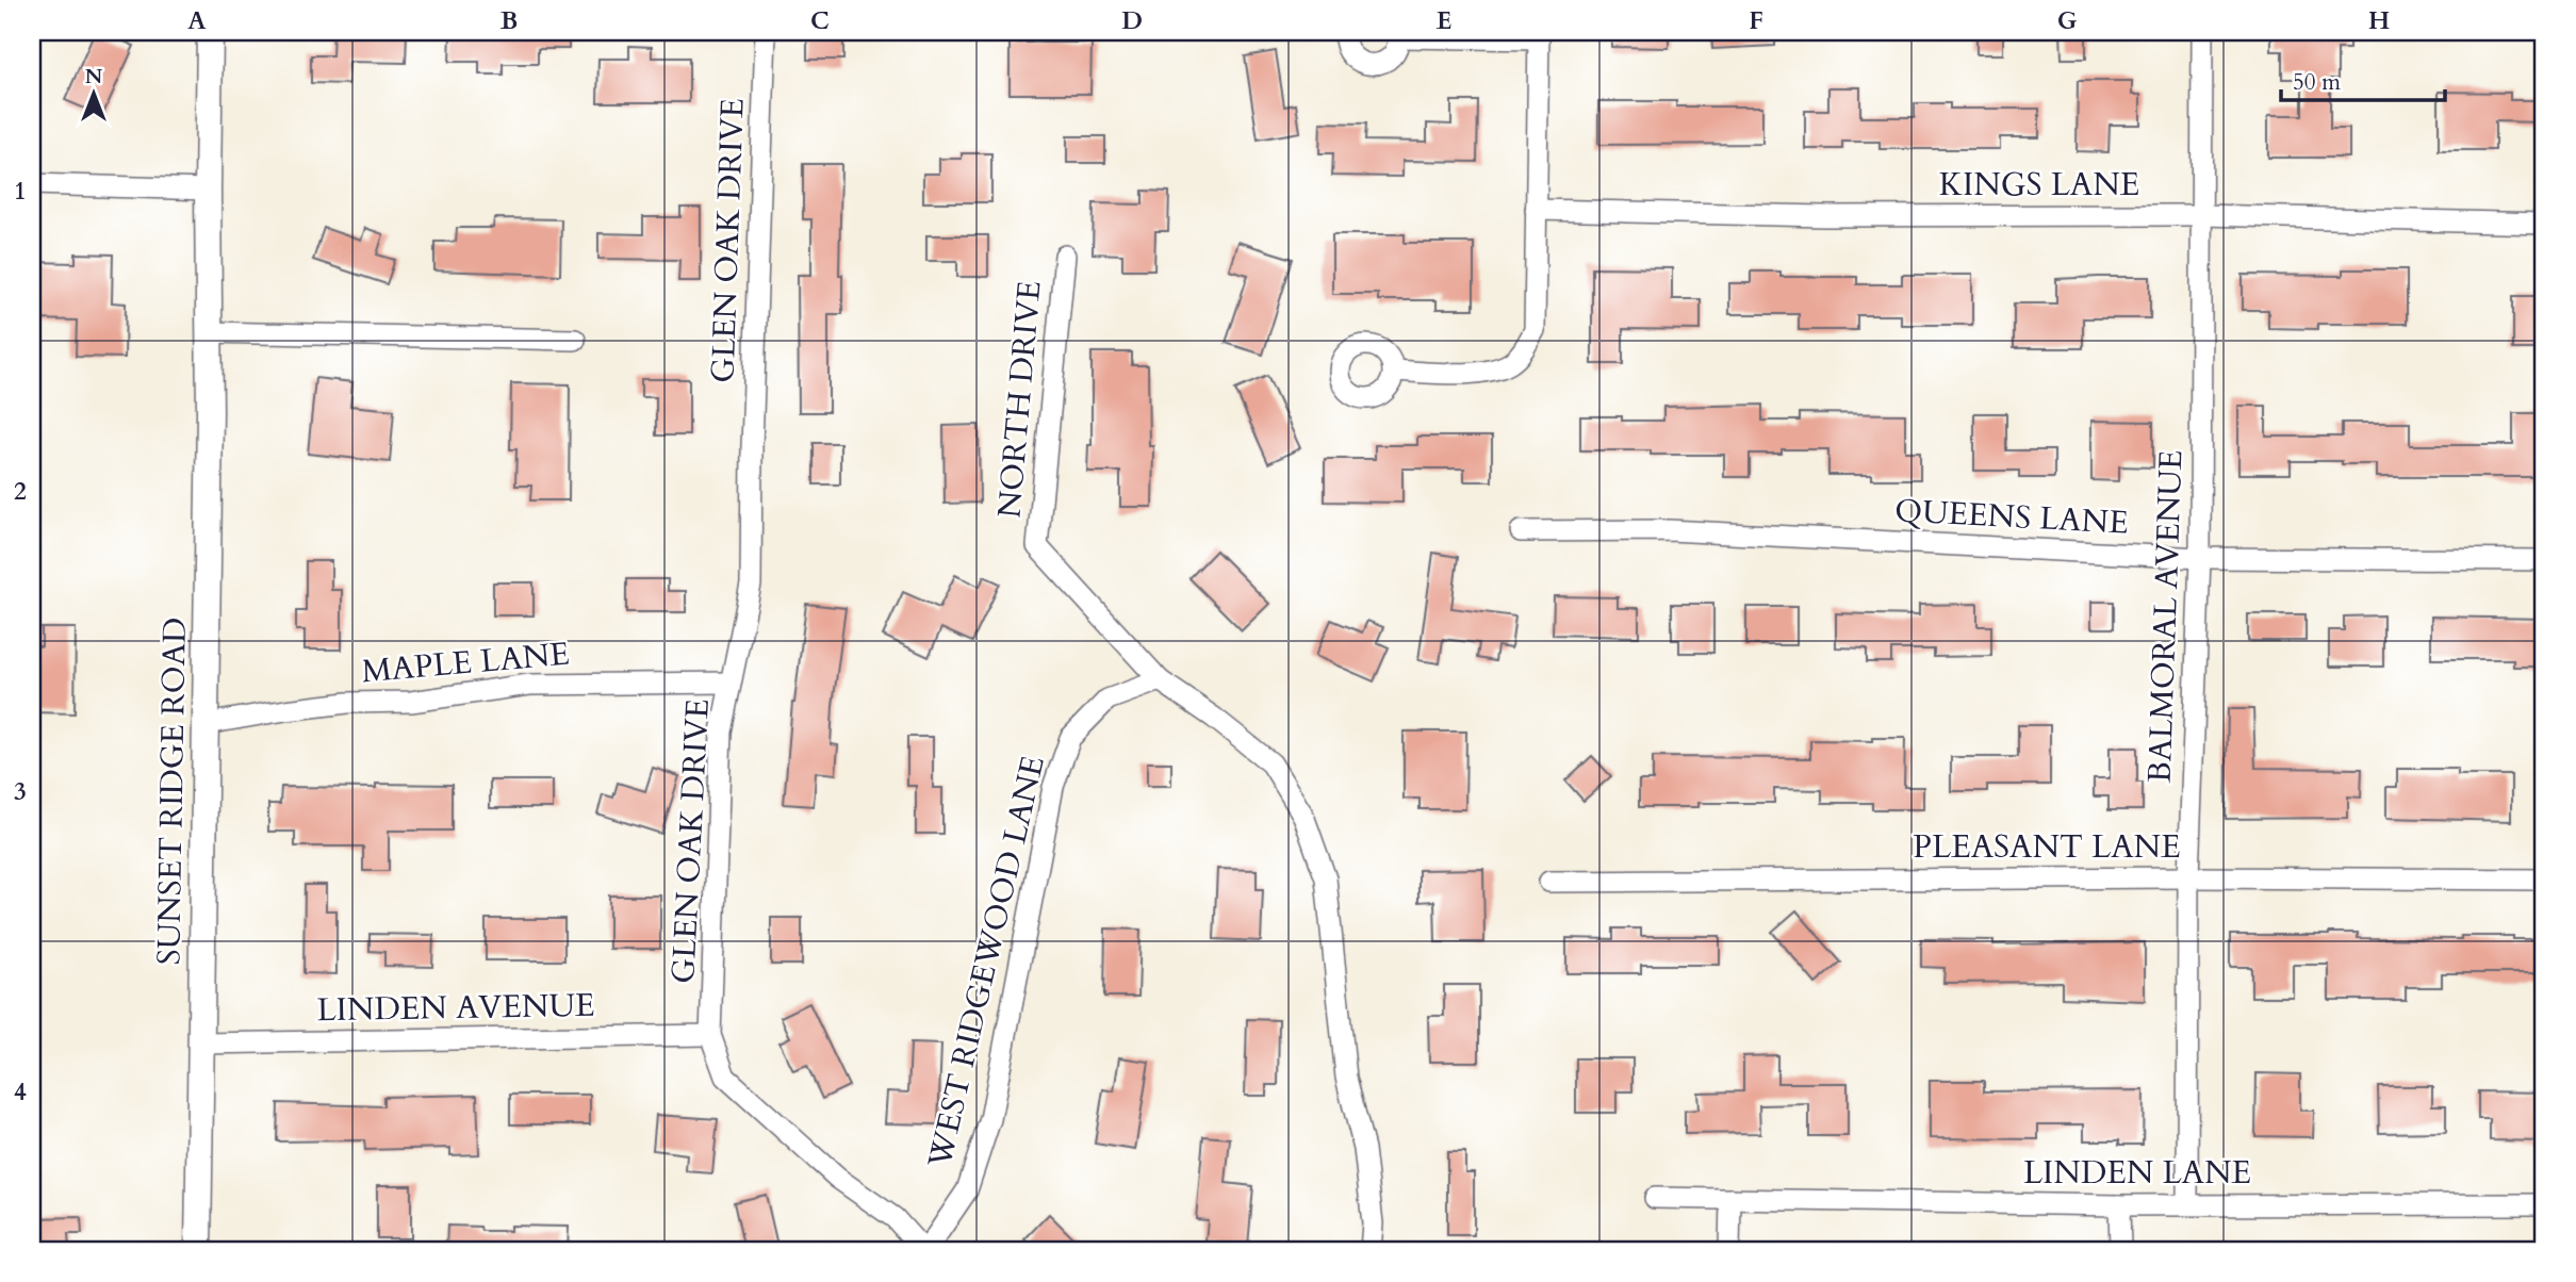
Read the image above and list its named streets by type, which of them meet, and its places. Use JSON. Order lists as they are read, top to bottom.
{
  "streets": {
    "street": [
      "KINGS LANE",
      "GLEN OAK DRIVE",
      "NORTH DRIVE",
      "QUEENS LANE",
      "BALMORAL AVENUE",
      "MAPLE LANE",
      "SUNSET RIDGE ROAD",
      "PLEASANT LANE",
      "WEST RIDGEWOOD LANE",
      "LINDEN AVENUE",
      "LINDEN LANE"
    ]
  },
  "crossings": [
    ["KINGS LANE", "BALMORAL AVENUE"],
    ["GLEN OAK DRIVE", "MAPLE LANE"],
    ["GLEN OAK DRIVE", "WEST RIDGEWOOD LANE"],
    ["GLEN OAK DRIVE", "LINDEN AVENUE"],
    ["NORTH DRIVE", "WEST RIDGEWOOD LANE"],
    ["QUEENS LANE", "BALMORAL AVENUE"],
    ["BALMORAL AVENUE", "PLEASANT LANE"],
    ["BALMORAL AVENUE", "LINDEN LANE"],
    ["MAPLE LANE", "SUNSET RIDGE ROAD"],
    ["SUNSET RIDGE ROAD", "LINDEN AVENUE"]
  ],
  "scale_bar": "50 m",
  "north": "top",
  "grid": {
    "columns": [
      "A",
      "B",
      "C",
      "D",
      "E",
      "F",
      "G",
      "H"
    ],
    "rows": [
      "1",
      "2",
      "3",
      "4"
    ]
  }
}
